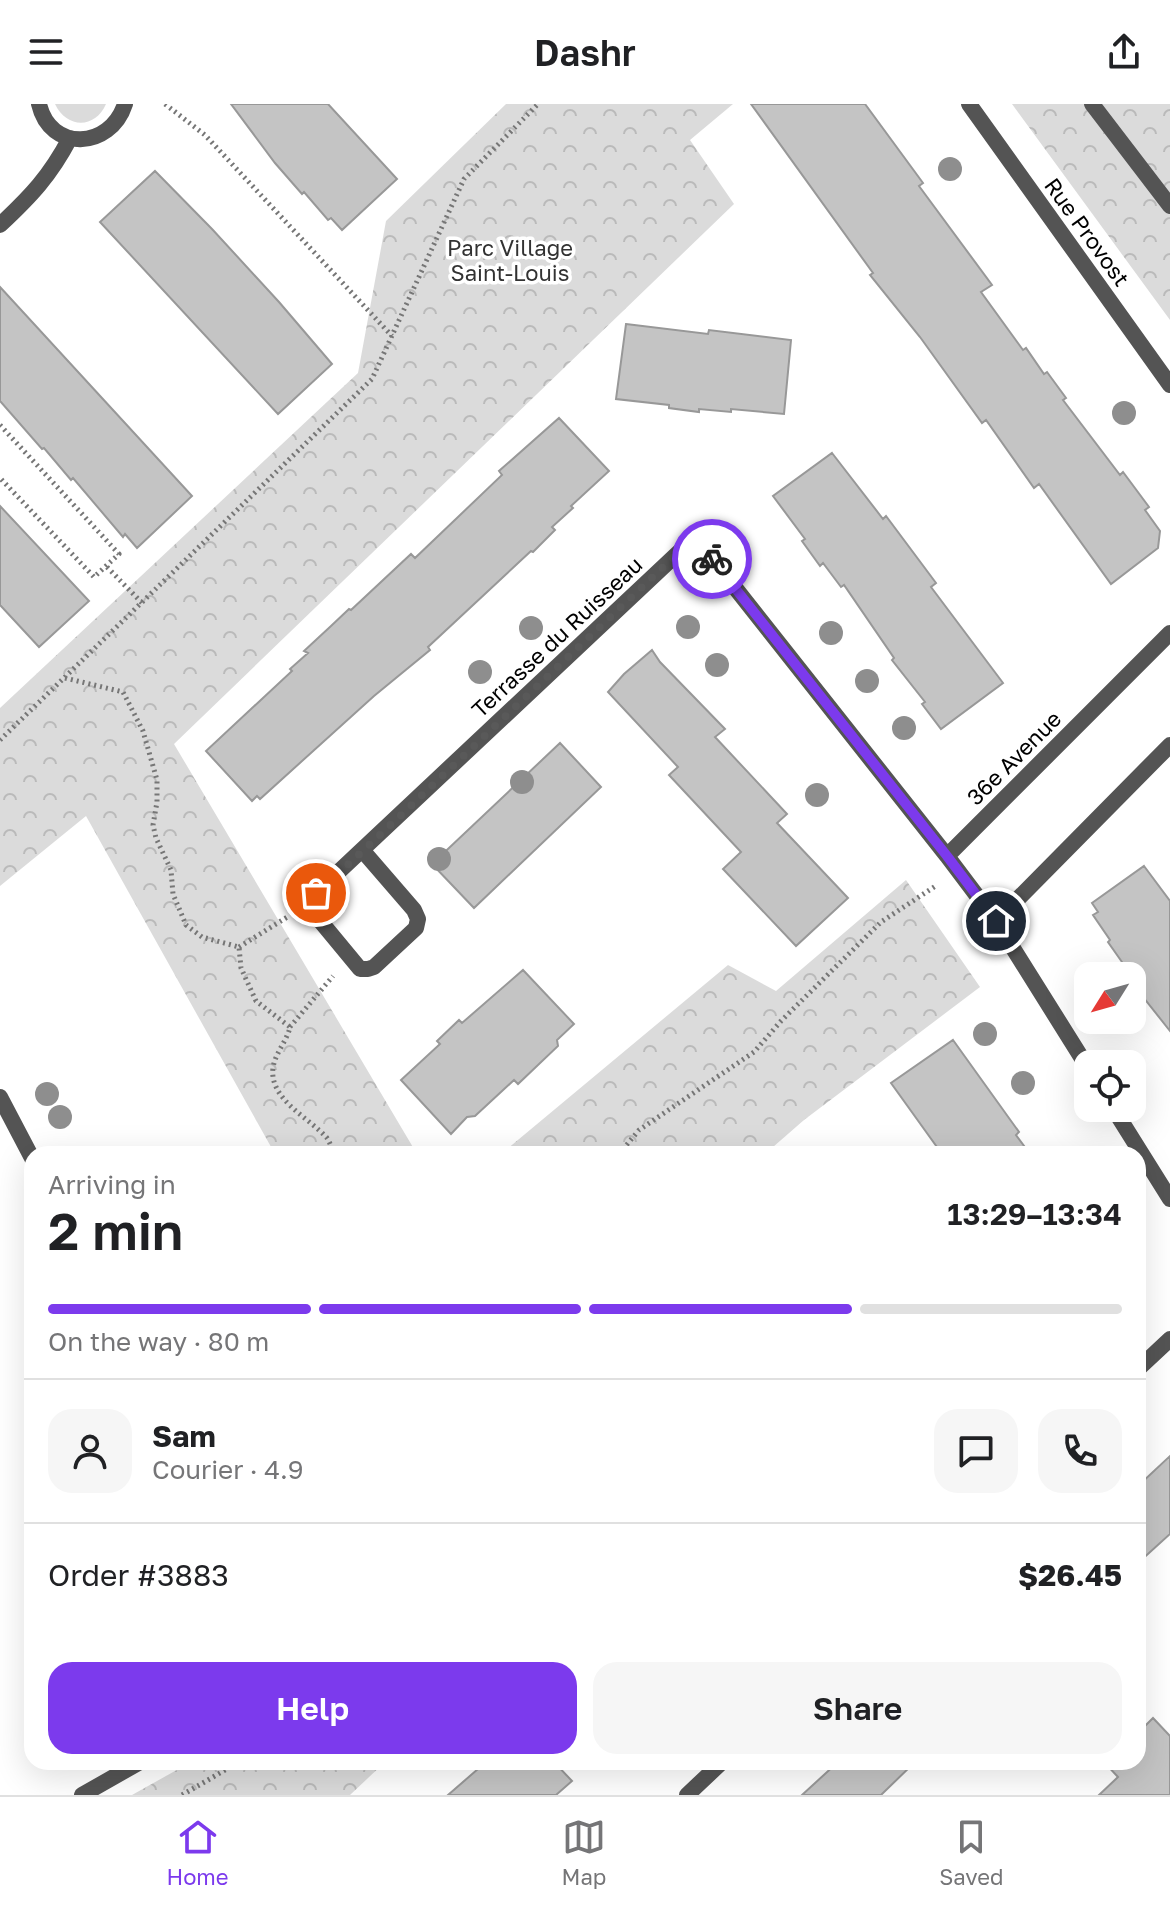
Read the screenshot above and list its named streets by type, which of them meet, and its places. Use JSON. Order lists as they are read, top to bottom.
{
  "streets": {
    "street": ["Rue Provost", "Terrasse du Ruisseau", "36e Avenue"]
  },
  "crossings": [
    ["Terrasse du Ruisseau", "36e Avenue"]
  ],
  "parks": ["Parc Village Saint-Louis"],
  "north": "bottom left",
  "page": {
    "header": "Dashr",
    "heading": ["2 min", "Arriving in", "13:29–13:34"],
    "panel": [
      "Sam",
      "Courier · 4.9",
      "Order #3883",
      "$26.45"
    ],
    "bar": "On the way · 80 m",
    "buttons": ["Help", "Share"],
    "tabs": ["Home", "Map", "Saved"]
  }
}
